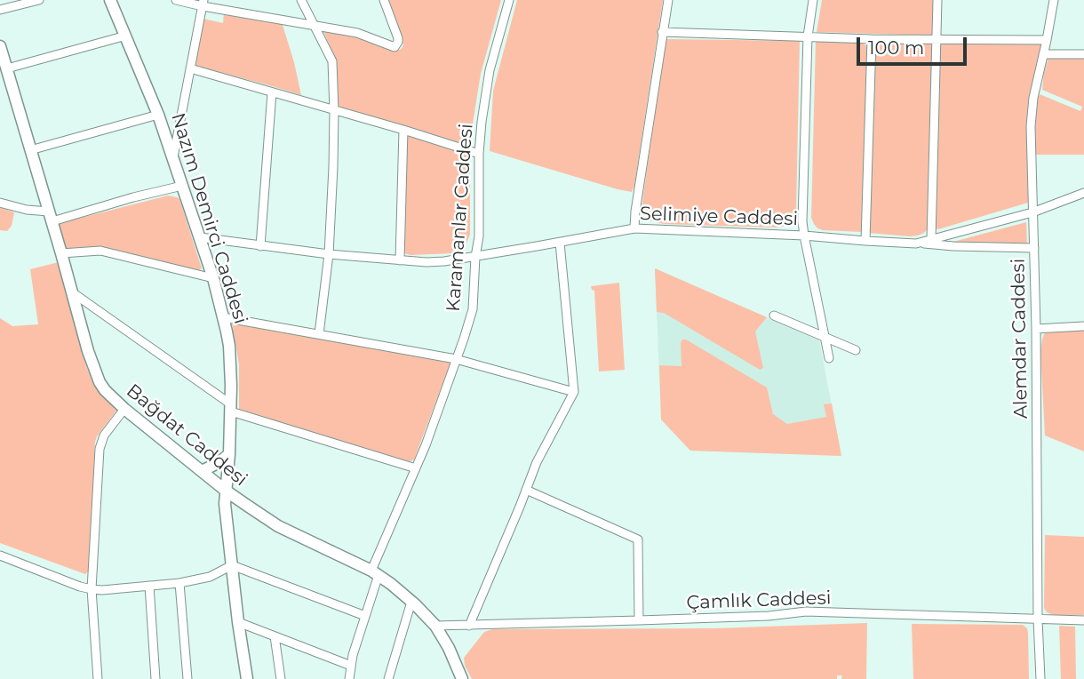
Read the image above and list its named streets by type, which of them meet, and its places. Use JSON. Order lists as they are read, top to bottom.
{
  "streets": {
    "main road": ["Nazım Demirci Caddesi", "Bağdat Caddesi"],
    "street": [
      "Selimiye Caddesi",
      "Karamanlar Caddesi",
      "Alemdar Caddesi",
      "Çamlık Caddesi"
    ]
  },
  "crossings": [
    ["Selimiye Caddesi", "Karamanlar Caddesi"],
    ["Selimiye Caddesi", "Nazım Demirci Caddesi"],
    ["Selimiye Caddesi", "Alemdar Caddesi"],
    ["Karamanlar Caddesi", "Bağdat Caddesi"],
    ["Nazım Demirci Caddesi", "Bağdat Caddesi"],
    ["Alemdar Caddesi", "Çamlık Caddesi"],
    ["Bağdat Caddesi", "Çamlık Caddesi"]
  ],
  "scale_bar": "100 m"
}
